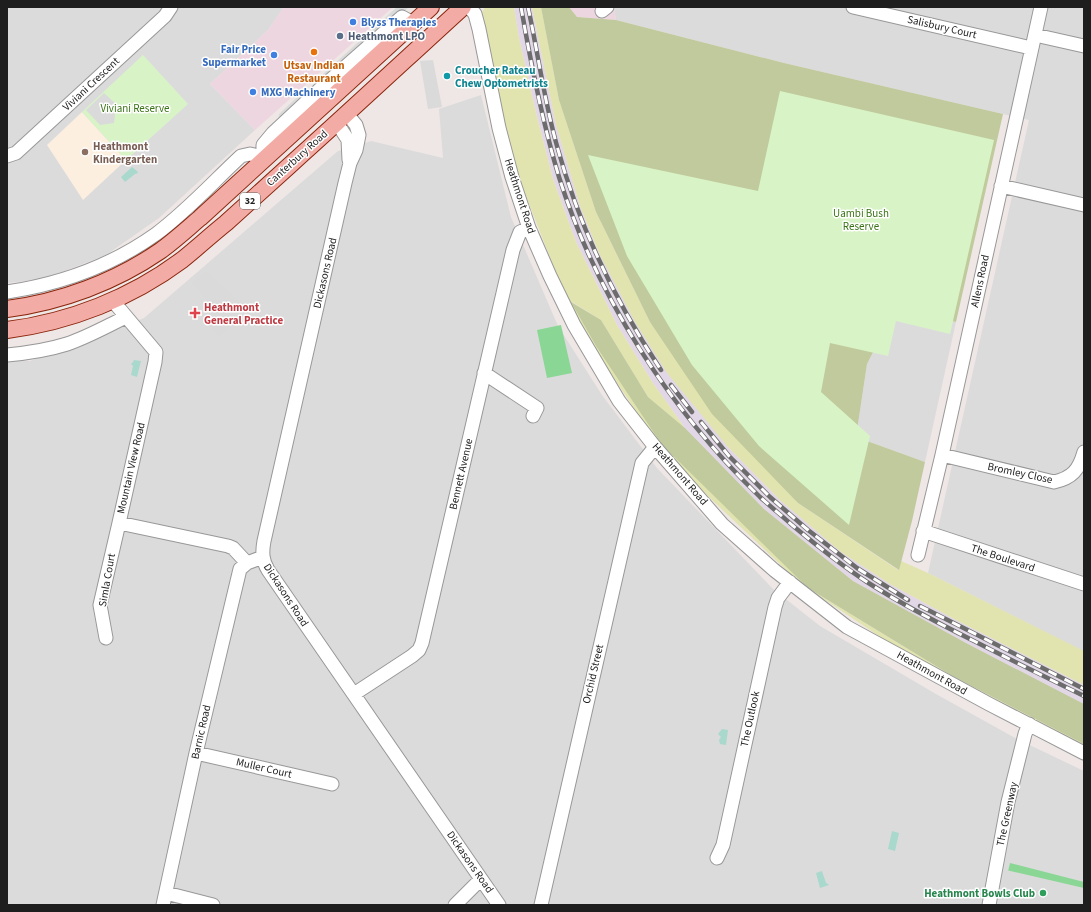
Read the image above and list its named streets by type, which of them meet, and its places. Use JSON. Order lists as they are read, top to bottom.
{
  "streets": {
    "main road": ["Canterbury Road", "32"],
    "street": [
      "Salisbury Court",
      "Viviani Crescent",
      "Heathmont Road",
      "Dickasons Road",
      "Allens Road",
      "Mountain View Road",
      "Bromley Close",
      "Bennett Avenue",
      "The Boulevard",
      "Simla Court",
      "Orchid Street",
      "The Outlook",
      "Barnic Road",
      "Muller Court",
      "The Greenway"
    ]
  },
  "crossings": [
    ["Salisbury Court", "Allens Road"],
    ["Canterbury Road", "Heathmont Road"],
    ["Canterbury Road", "Dickasons Road"],
    ["Canterbury Road", "Mountain View Road"],
    ["Heathmont Road", "Bennett Avenue"],
    ["Heathmont Road", "Orchid Street"],
    ["Heathmont Road", "The Outlook"],
    ["Heathmont Road", "The Greenway"],
    ["Dickasons Road", "Bennett Avenue"],
    ["Allens Road", "Bromley Close"],
    ["Allens Road", "The Boulevard"],
    ["Mountain View Road", "Simla Court"],
    ["Mountain View Road", "Barnic Road"],
    ["Barnic Road", "Muller Court"]
  ],
  "parks": ["Viviani Reserve", "Uambi Bush Reserve"],
  "places": {
    "other": [
      "Blyss Therapies",
      "Heathmont LPO",
      "Utsav Indian Restaurant",
      "Fair Price Supermarket",
      "Croucher Rateau Chew Optometrists",
      "MXG Machinery",
      "Heathmont Kindergarten",
      "Heathmont Bowls Club"
    ],
    "health": ["Heathmont General Practice"]
  }
}
